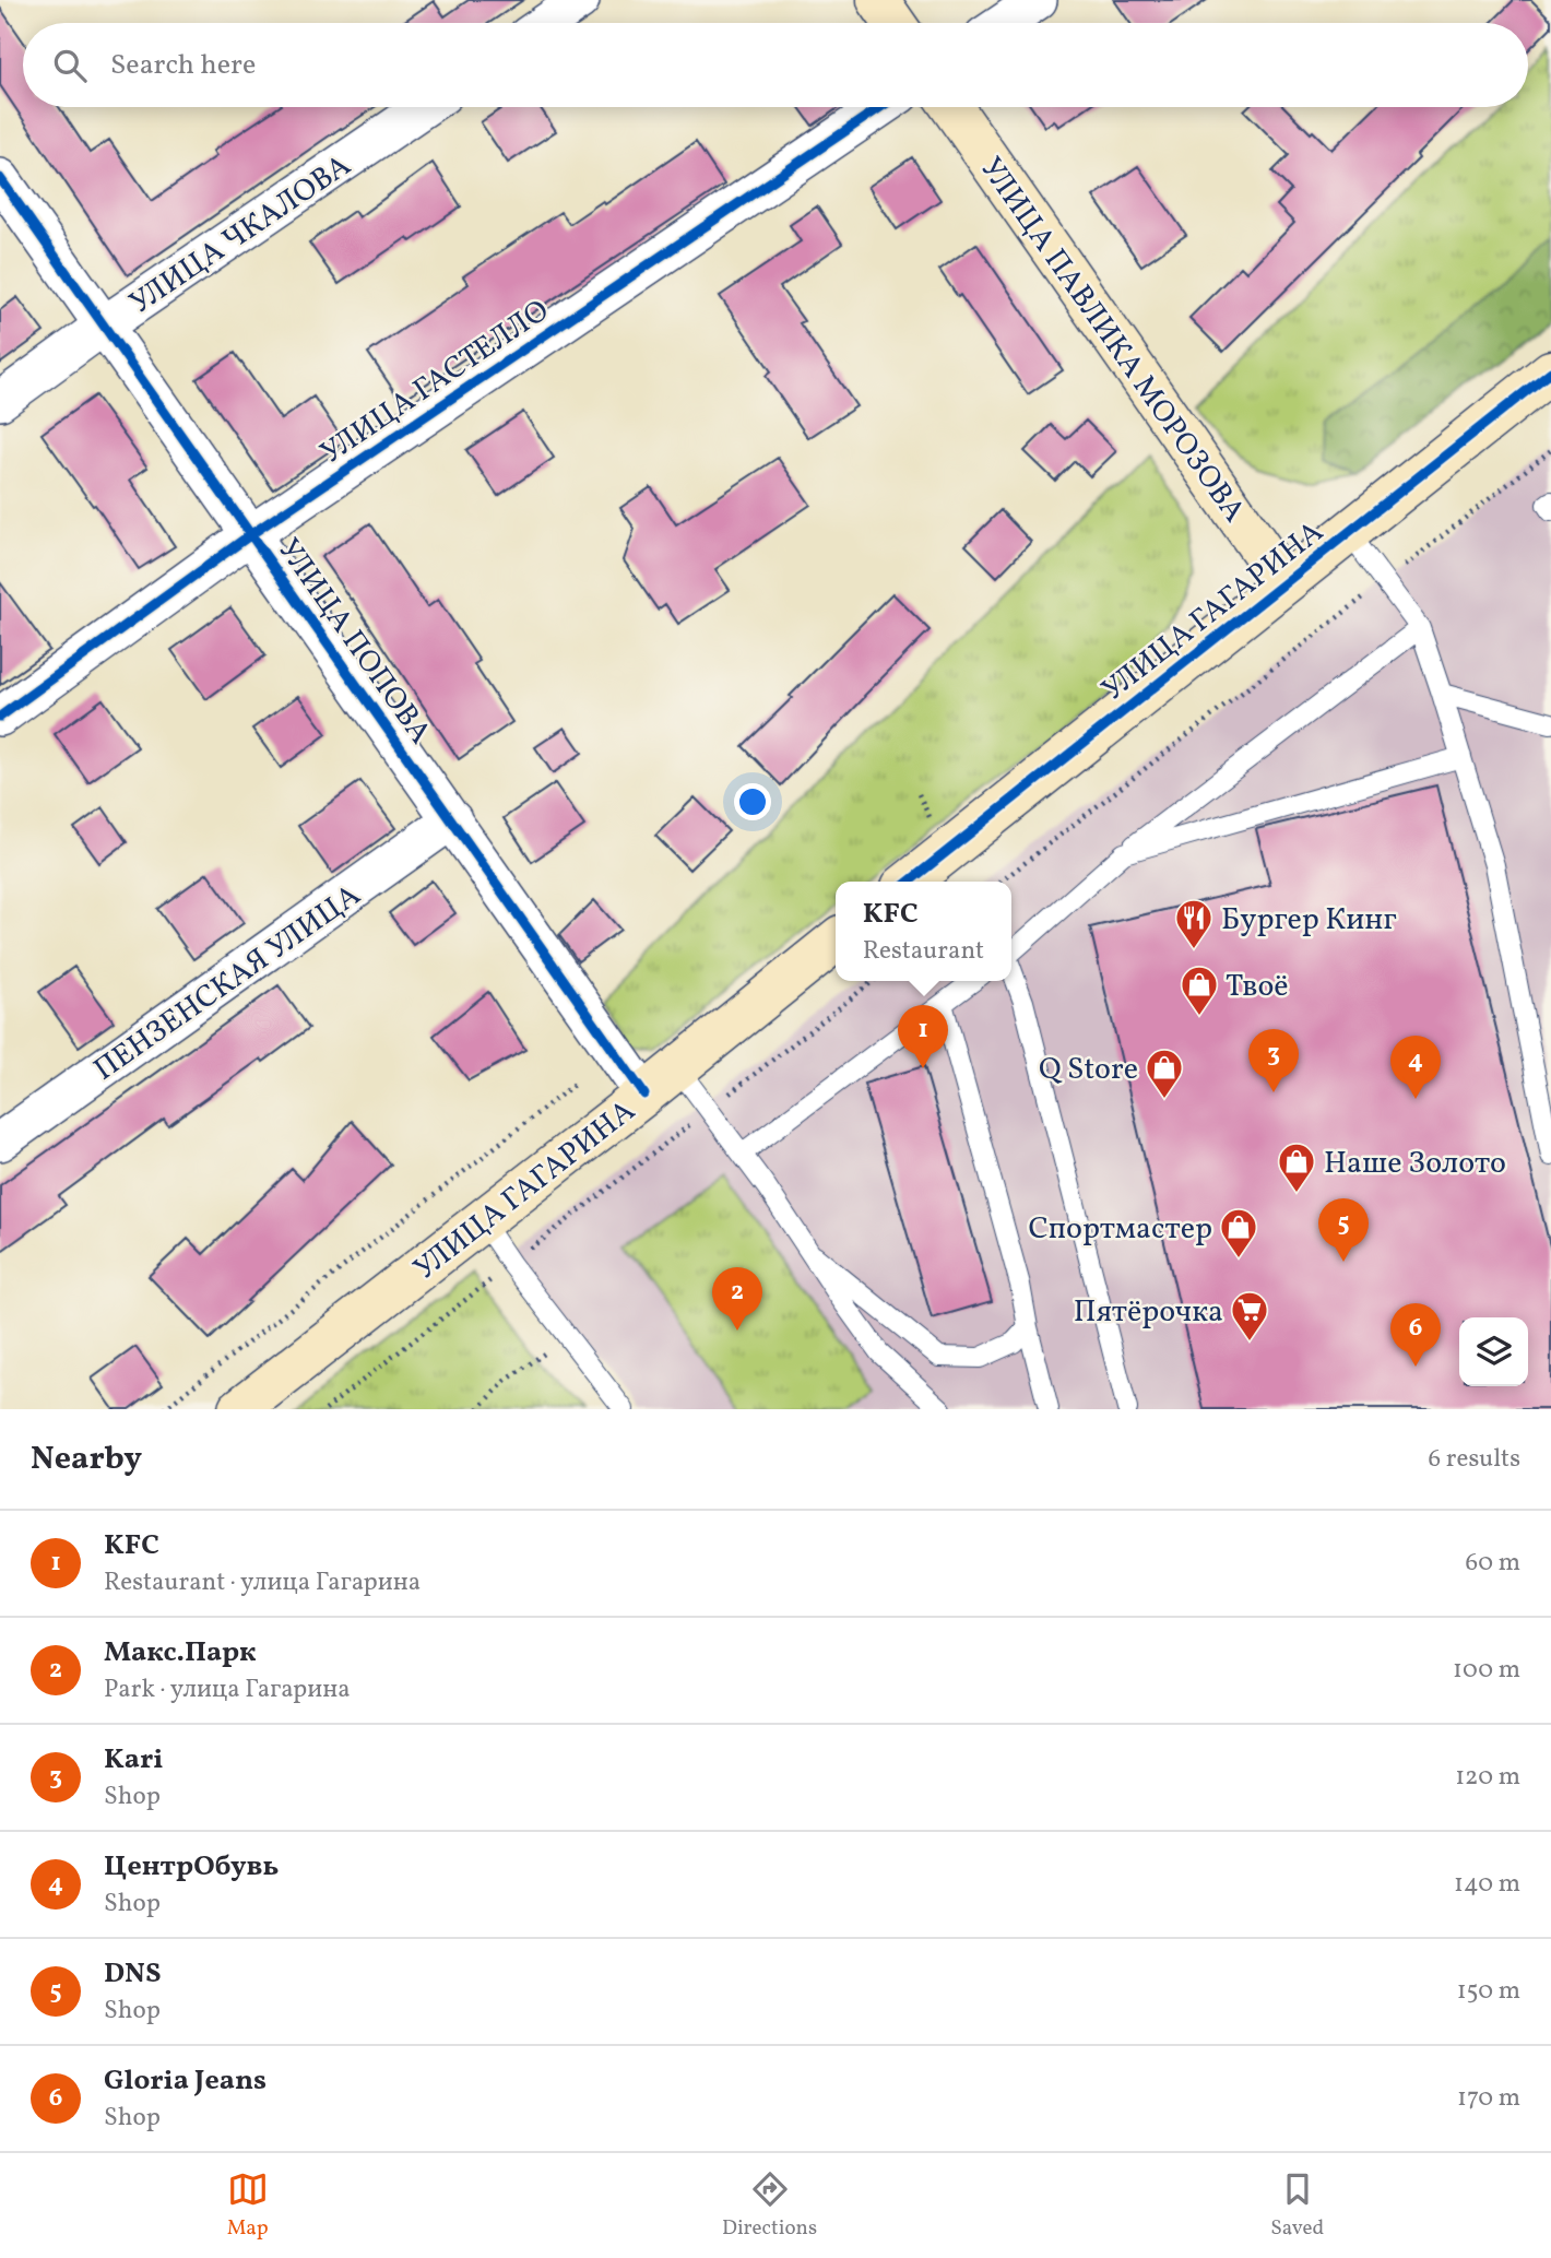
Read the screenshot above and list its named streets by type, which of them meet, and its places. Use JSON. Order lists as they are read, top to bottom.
{
  "streets": {
    "street": [
      "УЛИЦА ЧКАЛОВА",
      "УЛИЦА ПАВЛИКА МОРОЗОВА",
      "УЛИЦА ГАСТЕЛЛО",
      "УЛИЦА ГАГАРИНА",
      "УЛИЦА ПОПОВА",
      "ПЕНЗЕНСКАЯ УЛИЦА"
    ]
  },
  "crossings": [
    ["УЛИЦА ЧКАЛОВА", "УЛИЦА ПОПОВА"],
    ["УЛИЦА ПАВЛИКА МОРОЗОВА", "УЛИЦА ГАГАРИНА"],
    ["УЛИЦА ГАСТЕЛЛО", "УЛИЦА ПОПОВА"],
    ["УЛИЦА ГАГАРИНА", "УЛИЦА ПОПОВА"],
    ["УЛИЦА ПОПОВА", "ПЕНЗЕНСКАЯ УЛИЦА"]
  ],
  "places": {
    "restaurant": ["Бургер Кинг"],
    "shop": [
      "Твоё",
      "Q Store",
      "Наше Золото",
      "Спортмастер"
    ],
    "supermarket": ["Пятёрочка"]
  },
  "page": {
    "search": "Search here",
    "popup": ["KFC", "Restaurant"],
    "pins": [
      "1",
      "3",
      "4",
      "5",
      "2",
      "6"
    ],
    "heading": ["Nearby", "6 results"],
    "list": [
      {
        "mark": "1",
        "name": "KFC",
        "note": "Restaurant · улица Гагарина",
        "value": "60 m"
      },
      {
        "mark": "2",
        "name": "Макс.Парк",
        "note": "Park · улица Гагарина",
        "value": "100 m"
      },
      {
        "mark": "3",
        "name": "Kari",
        "note": "Shop",
        "value": "120 m"
      },
      {
        "mark": "4",
        "name": "ЦентрОбувь",
        "note": "Shop",
        "value": "140 m"
      },
      {
        "mark": "5",
        "name": "DNS",
        "note": "Shop",
        "value": "150 m"
      },
      {
        "mark": "6",
        "name": "Gloria Jeans",
        "note": "Shop",
        "value": "170 m"
      }
    ],
    "nav": ["Map", "Directions", "Saved"]
  }
}
